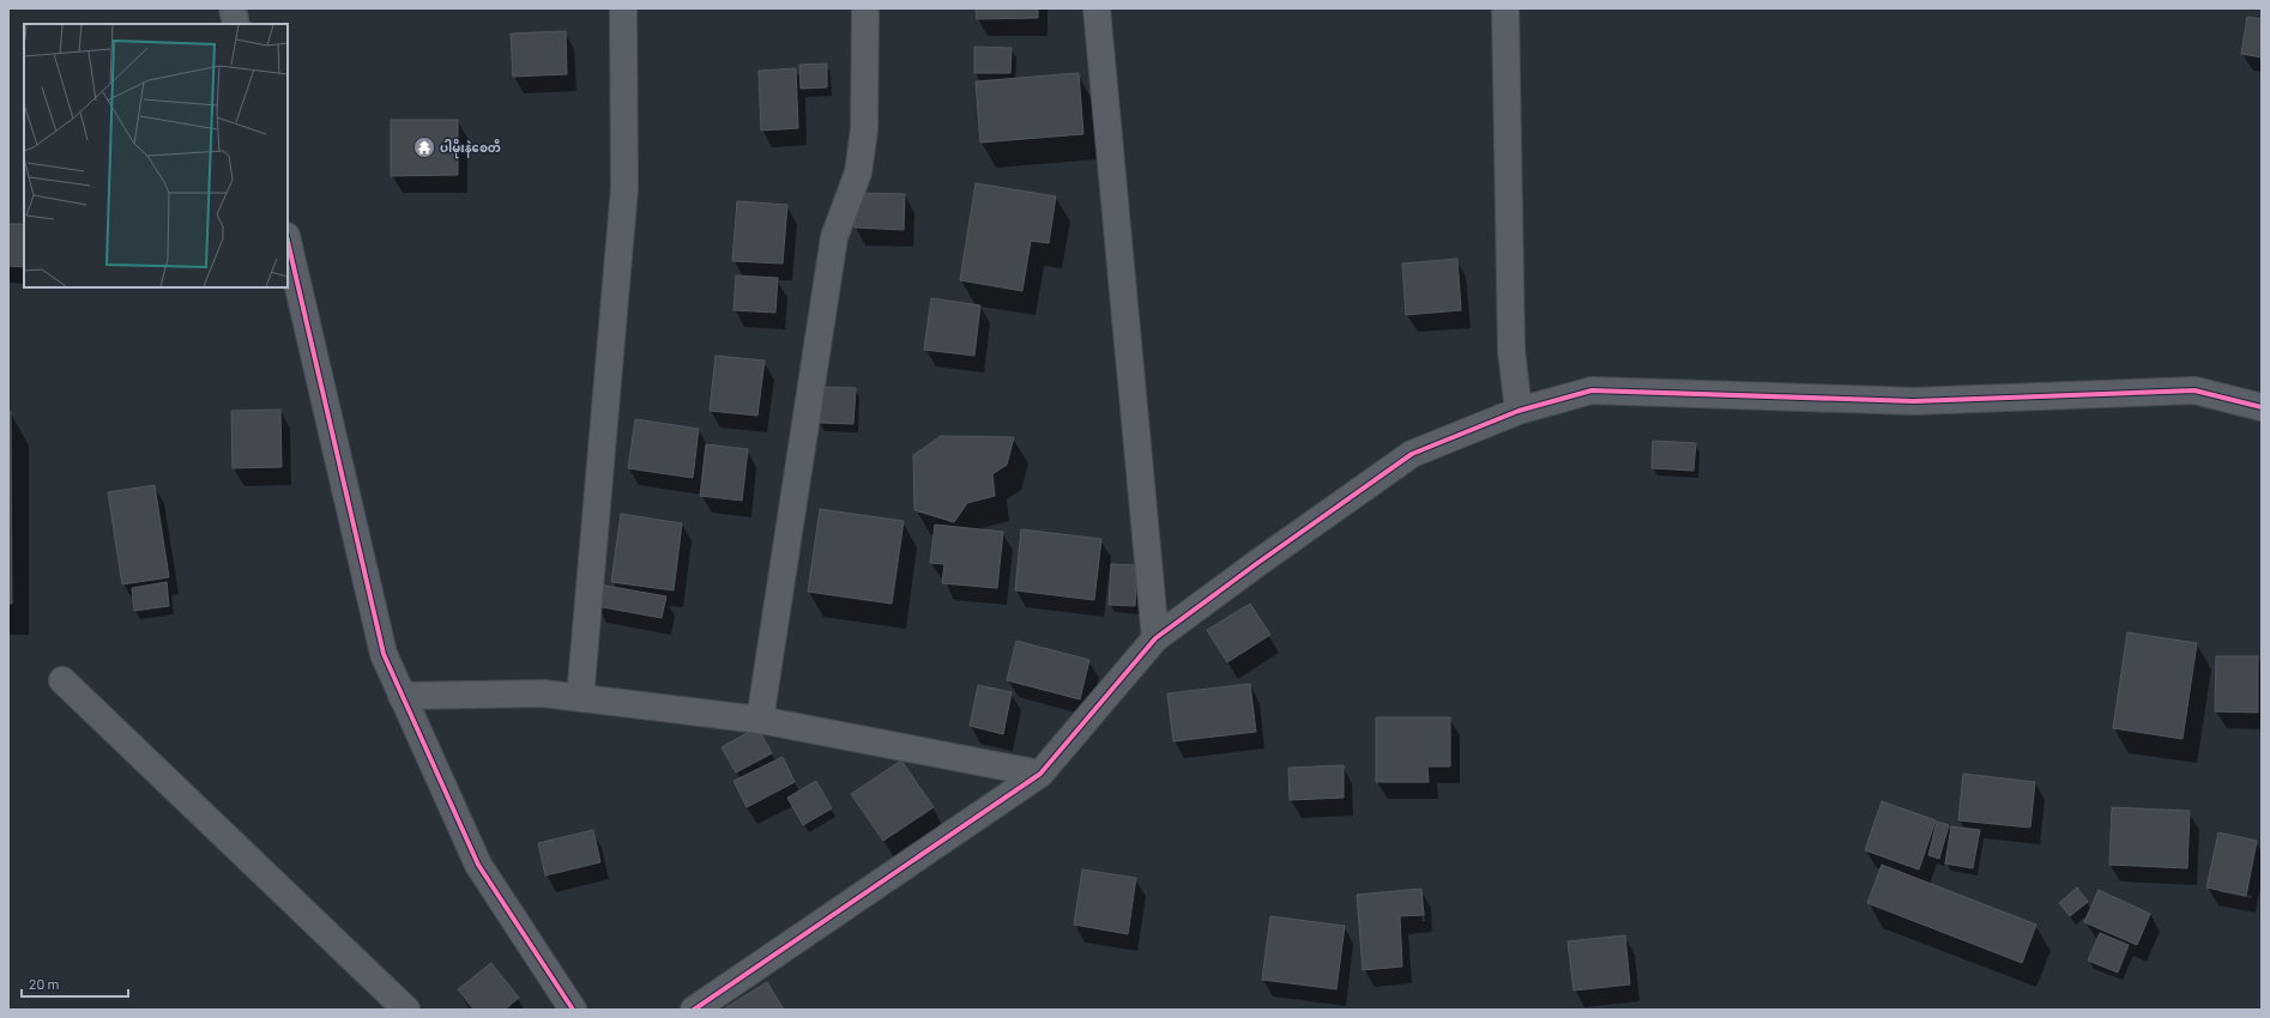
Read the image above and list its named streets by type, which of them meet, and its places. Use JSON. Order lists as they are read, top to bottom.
{
  "places": {
    "temple": ["ပါမိုးနဲစေတီ"]
  },
  "scale_bar": "20 m"
}
